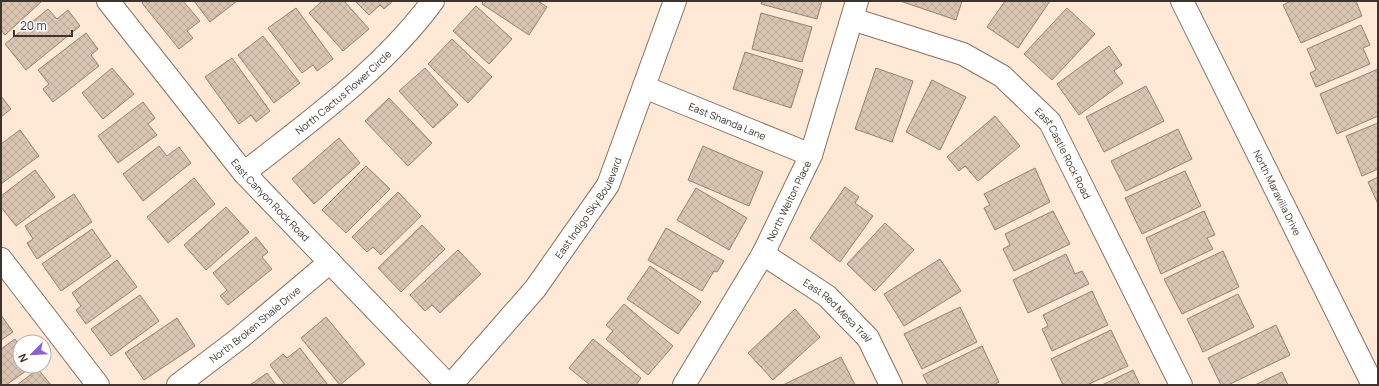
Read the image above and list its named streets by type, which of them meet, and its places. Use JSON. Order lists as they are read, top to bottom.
{
  "streets": {
    "street": [
      "North Cactus Flower Circle",
      "East Shanda Lane",
      "East Castle Rock Road",
      "North Maravilla Drive",
      "East Canyon Rock Road",
      "North Welton Place",
      "East Indigo Sky Boulevard",
      "East Red Mesa Trail",
      "North Broken Shale Drive"
    ]
  },
  "crossings": [
    ["North Cactus Flower Circle", "East Canyon Rock Road"],
    ["East Shanda Lane", "North Welton Place"],
    ["East Shanda Lane", "East Indigo Sky Boulevard"],
    ["East Castle Rock Road", "North Welton Place"],
    ["East Canyon Rock Road", "East Indigo Sky Boulevard"],
    ["East Canyon Rock Road", "North Broken Shale Drive"],
    ["North Welton Place", "East Red Mesa Trail"]
  ],
  "scale_bar": "20 m",
  "north": "bottom left"
}
